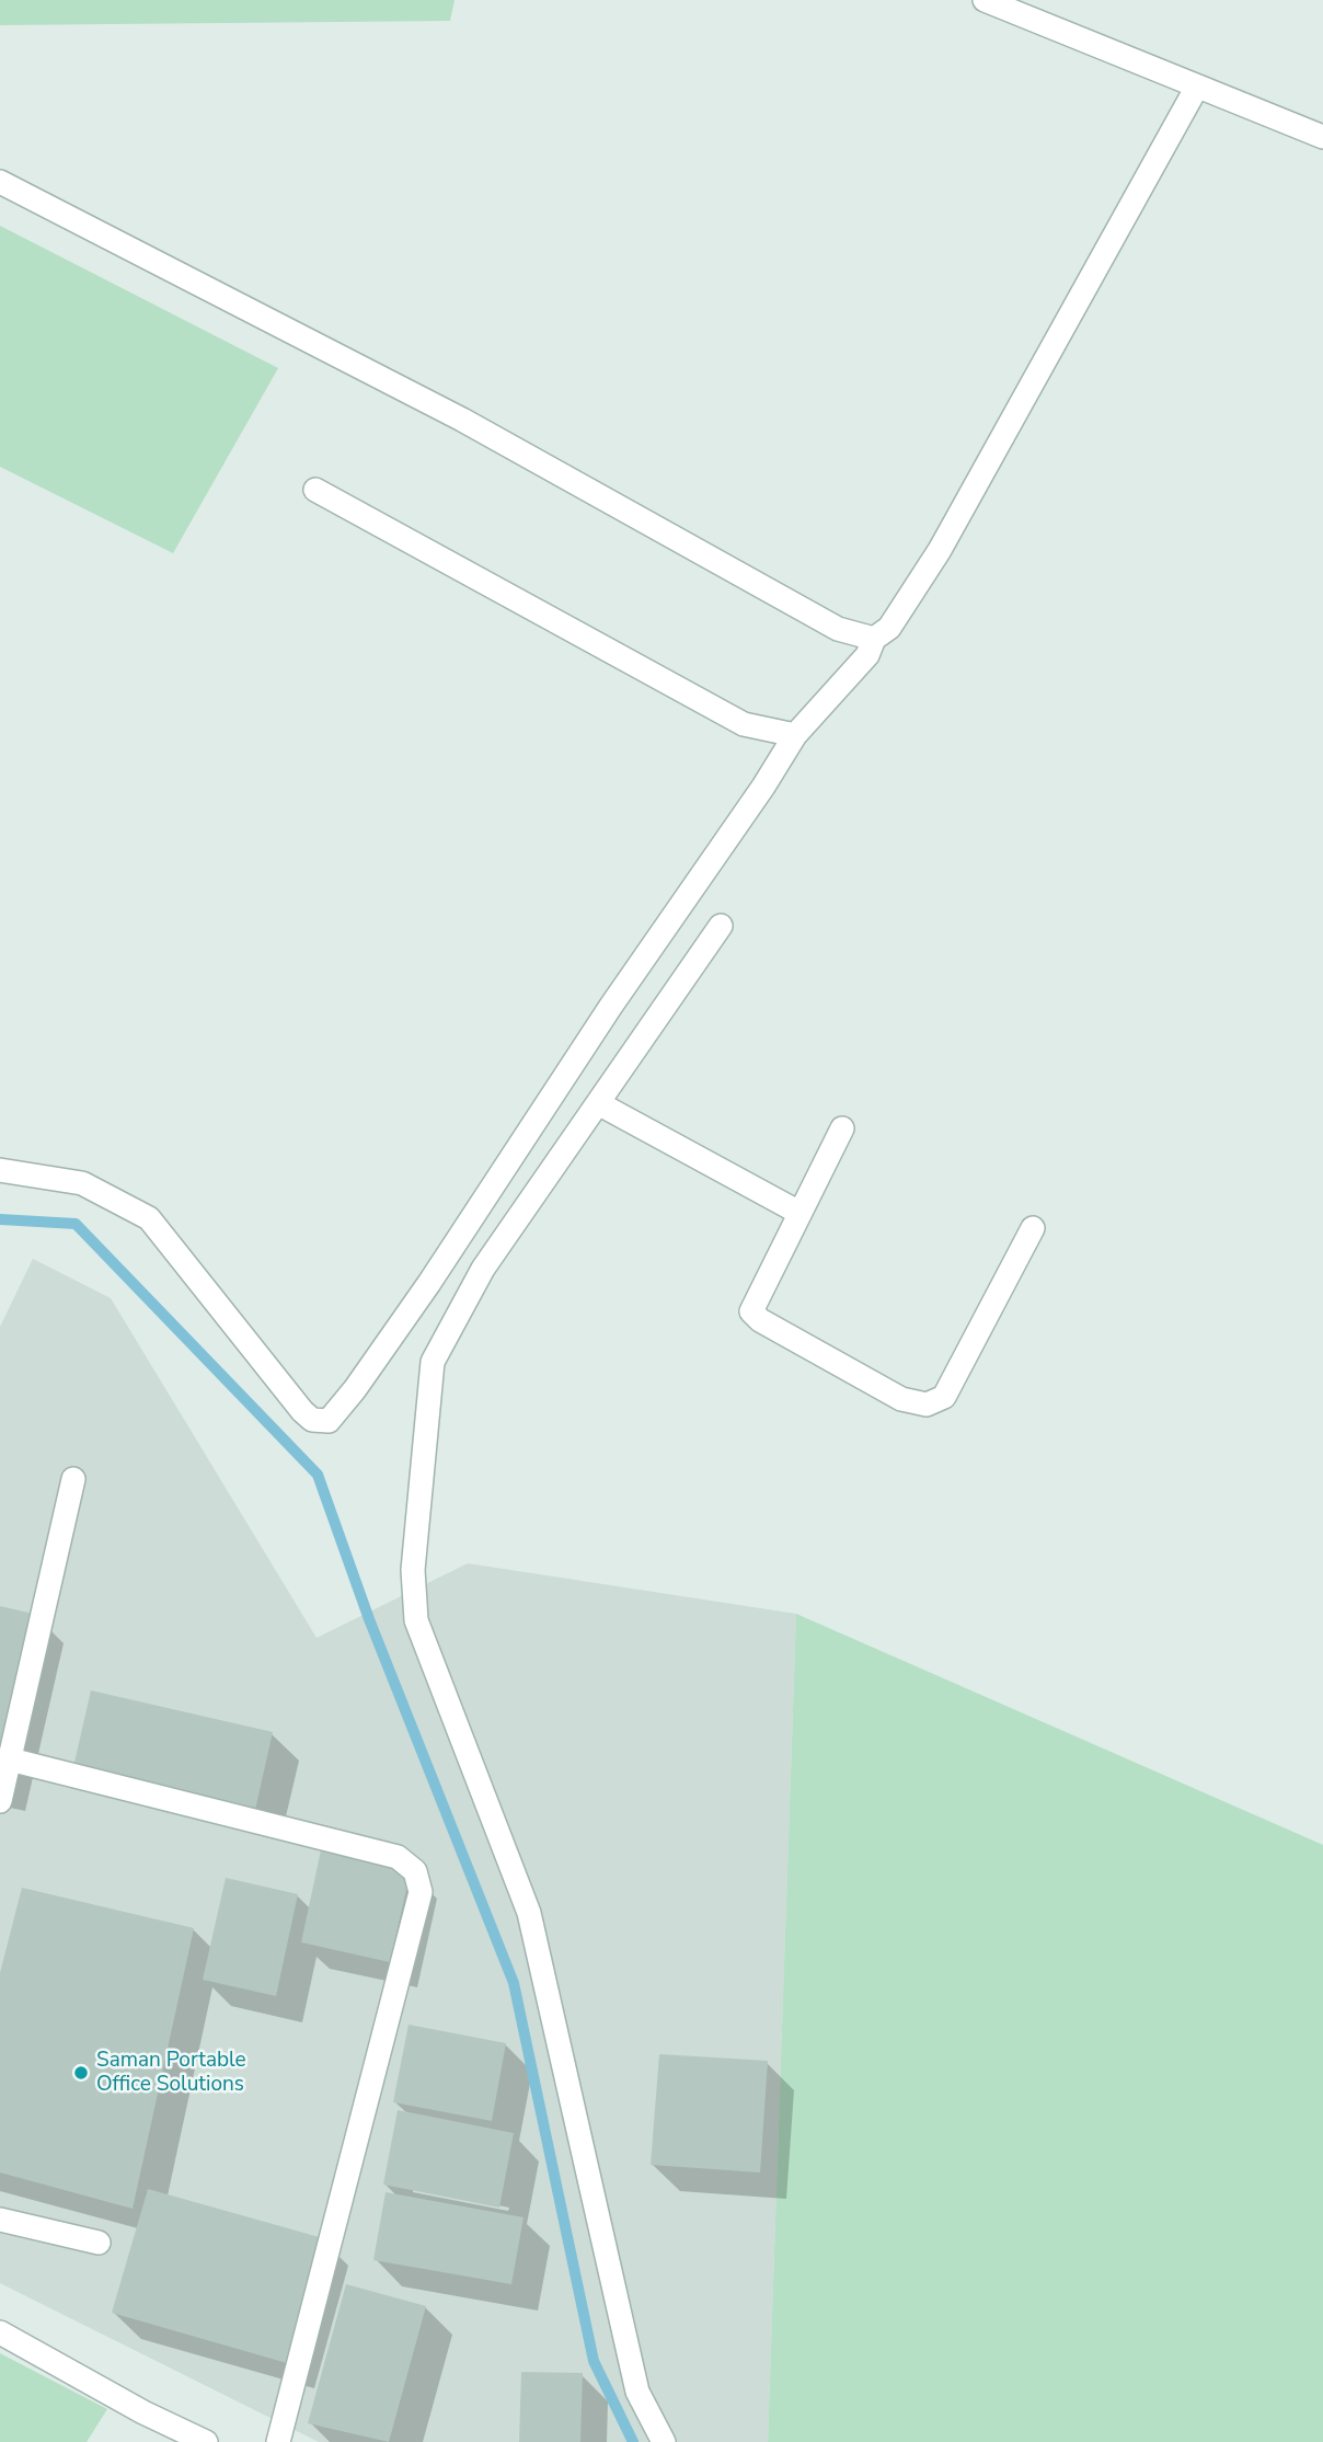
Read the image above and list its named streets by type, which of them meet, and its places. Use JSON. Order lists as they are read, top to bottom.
{
  "places": ["Saman Portable Office Solutions"]
}
